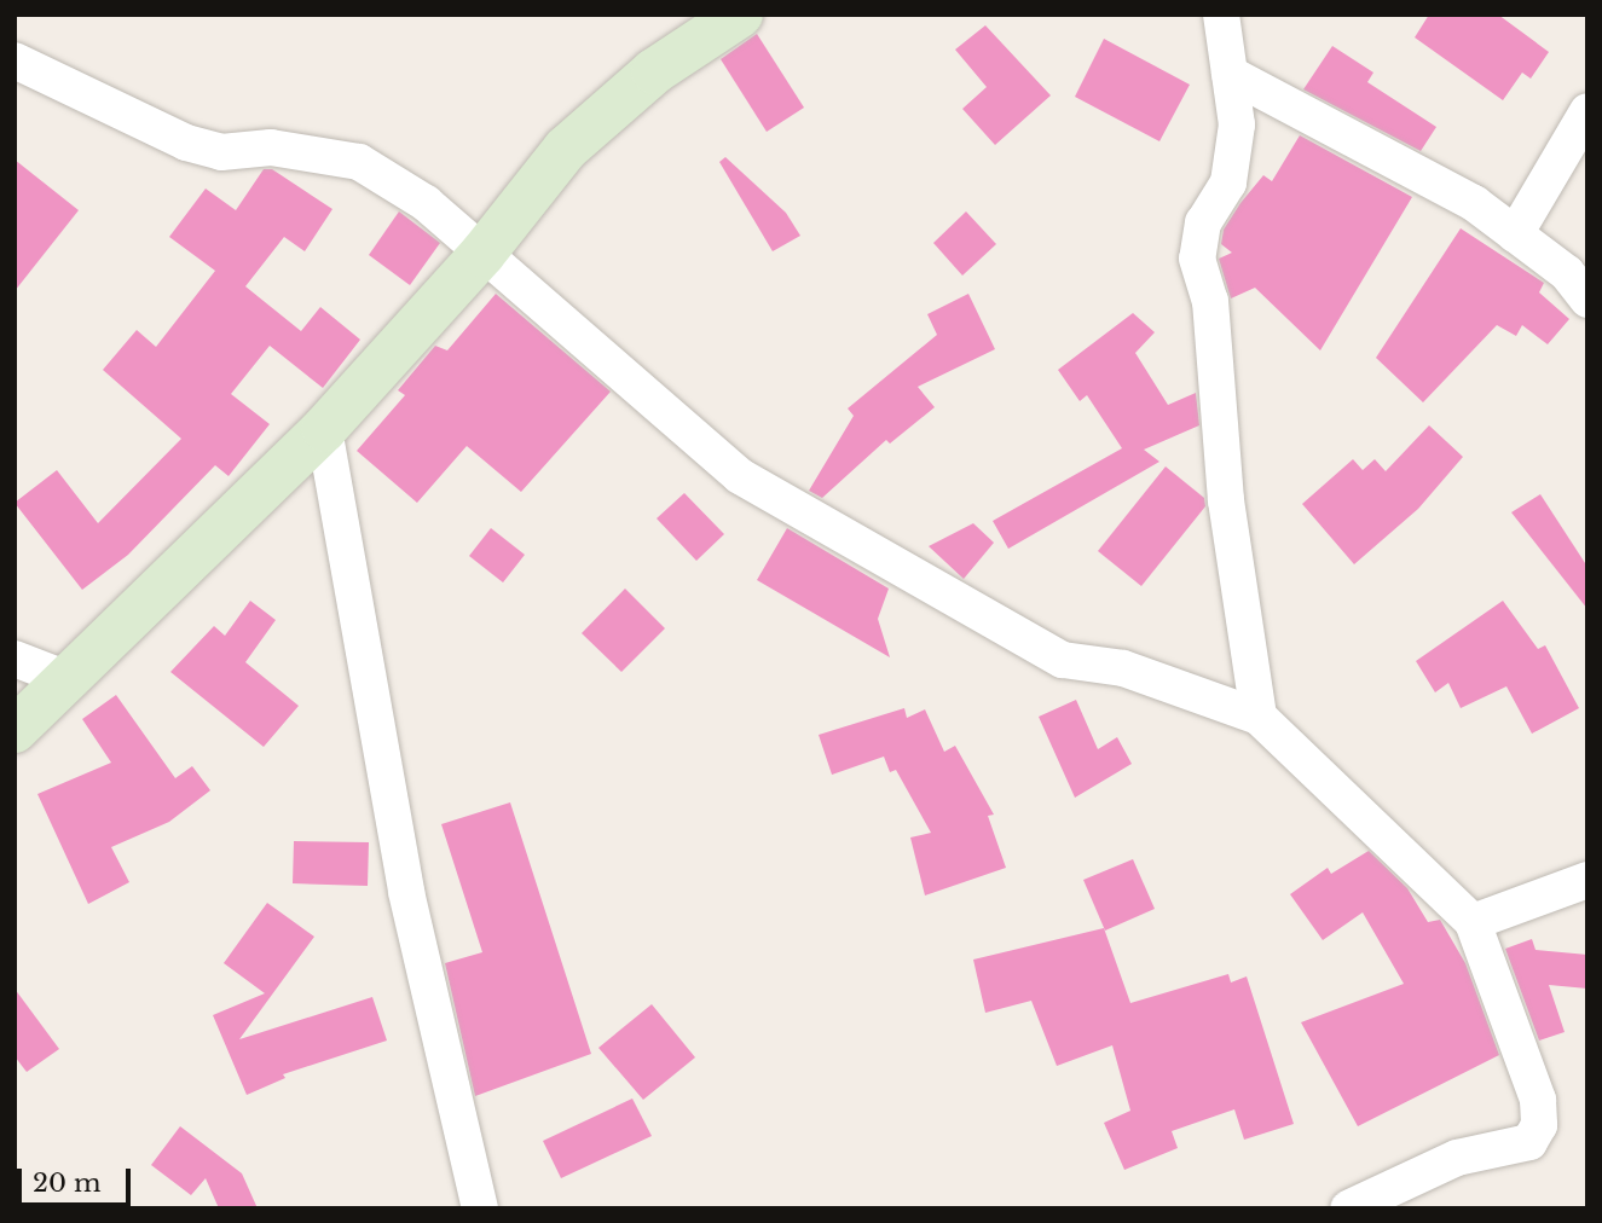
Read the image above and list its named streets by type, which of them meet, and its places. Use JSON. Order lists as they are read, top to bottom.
{
  "scale_bar": "20 m"
}
